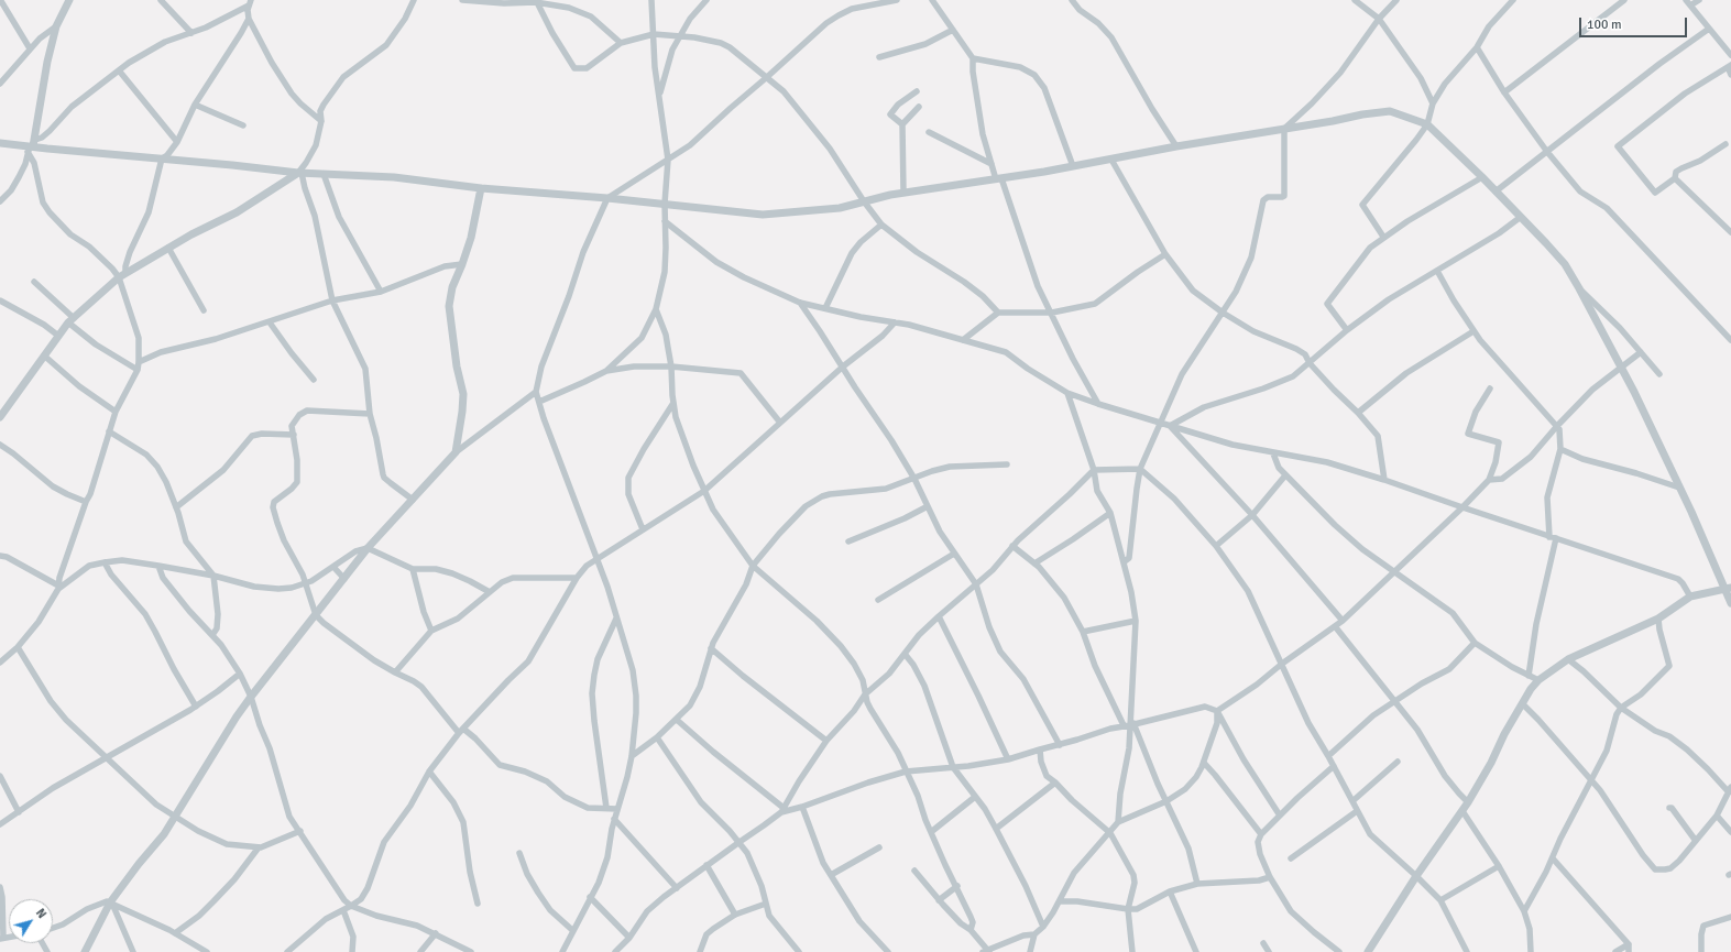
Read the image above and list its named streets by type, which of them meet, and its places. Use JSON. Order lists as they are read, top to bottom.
{
  "scale_bar": "100 m",
  "north": "top right"
}
